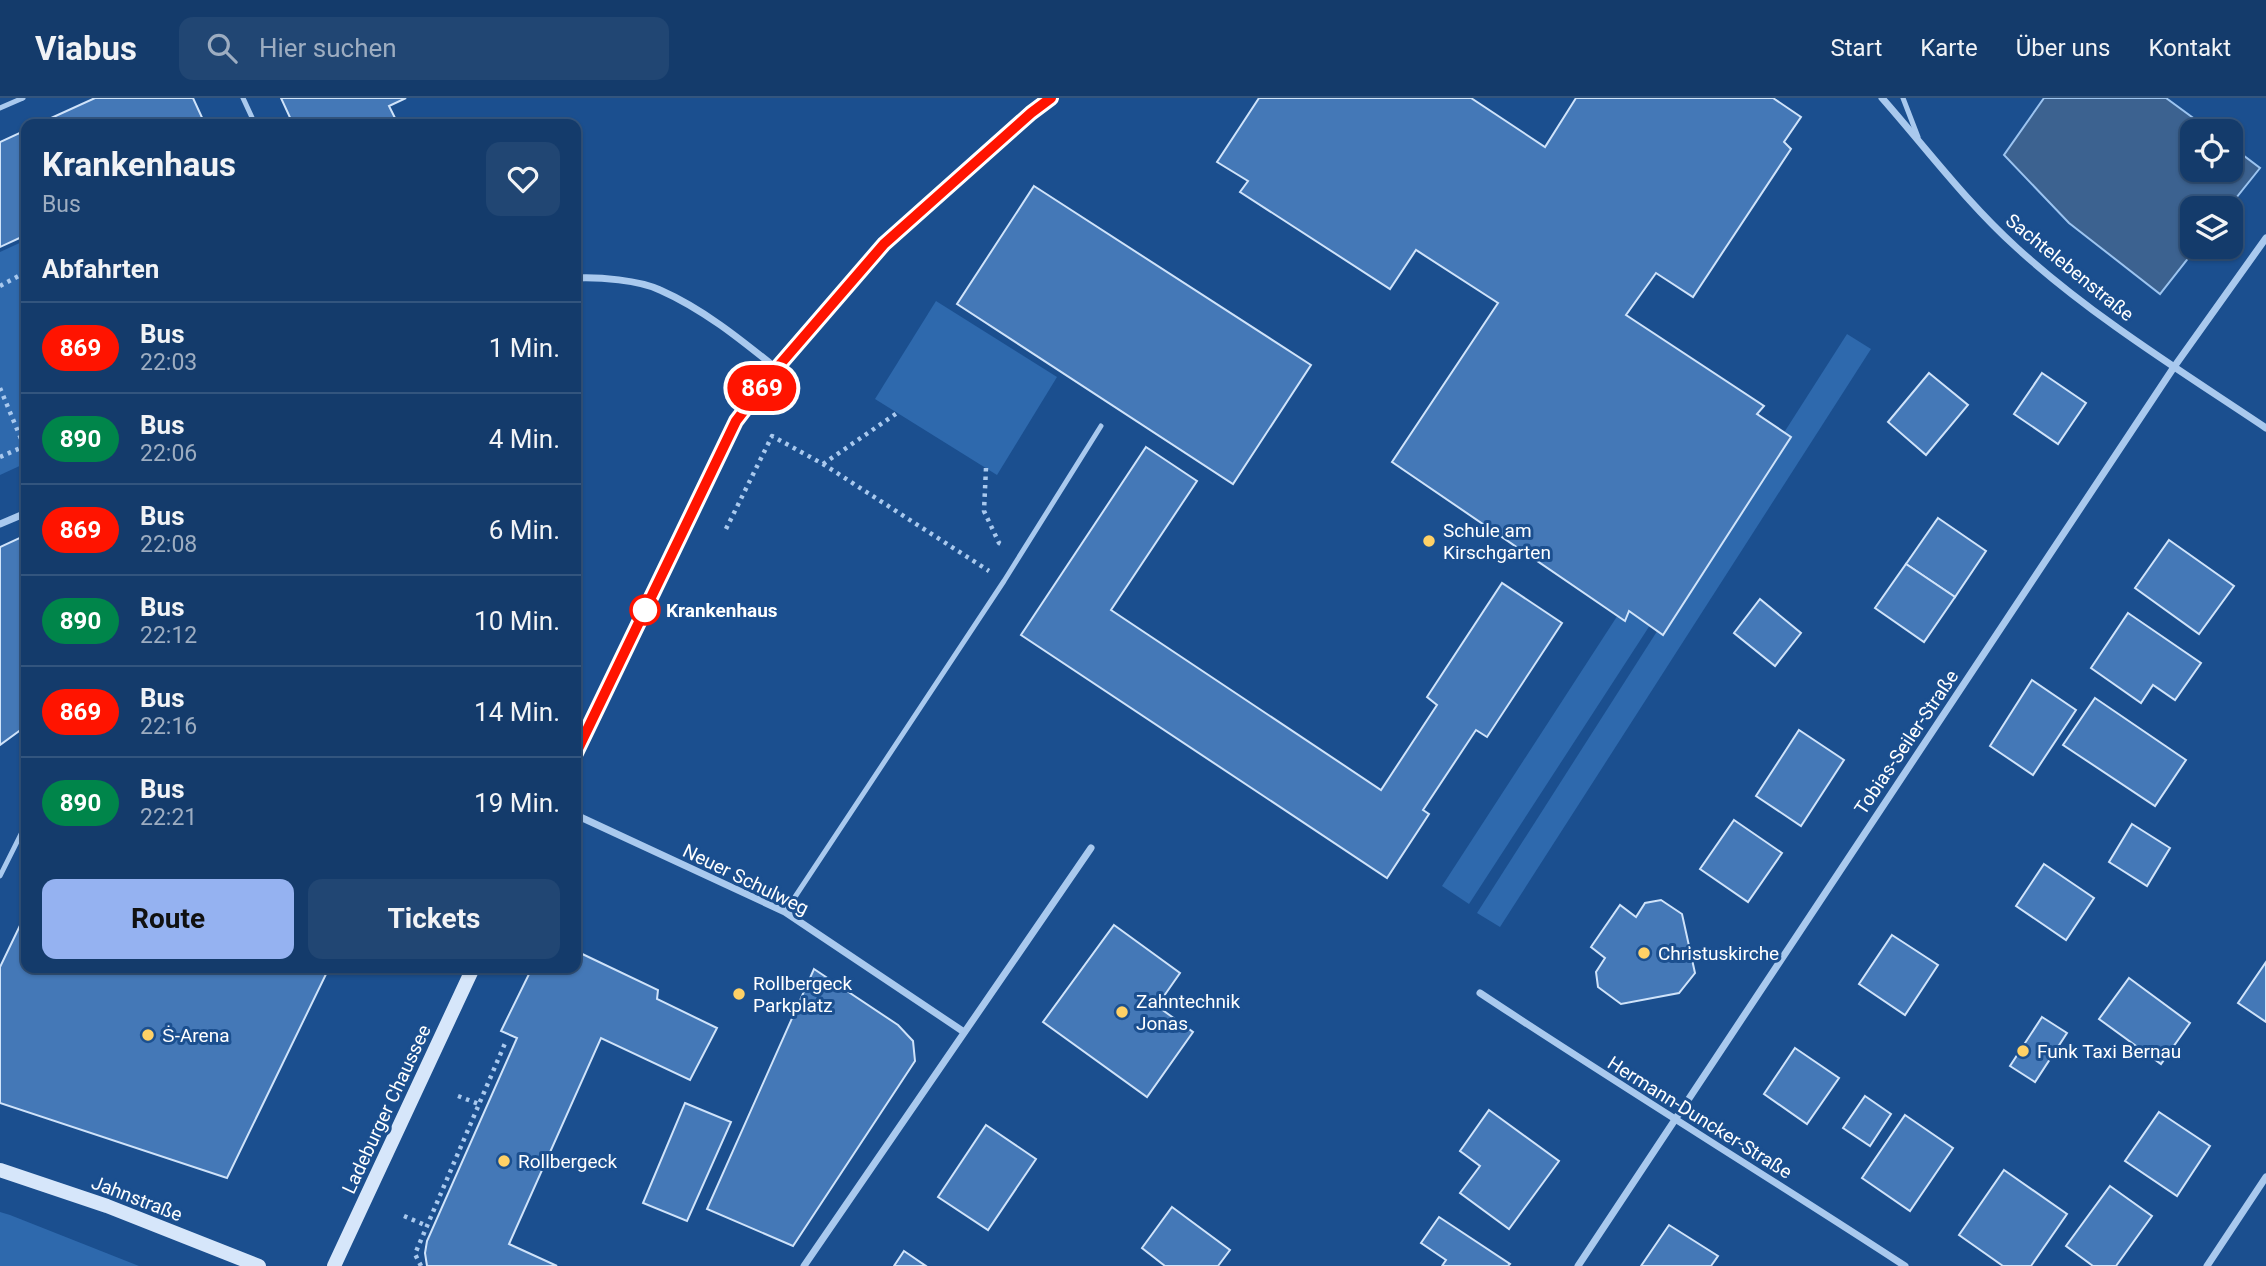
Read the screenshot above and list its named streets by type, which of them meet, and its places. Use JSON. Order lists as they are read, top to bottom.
{
  "streets": {
    "main road": ["Ladeburger Chaussee", "Jahnstraße"],
    "street": [
      "Sachtelebenstraße",
      "Tobias-Seiler-Straße",
      "Neuer Schulweg",
      "Hermann-Duncker-Straße"
    ]
  },
  "crossings": [
    ["Sachtelebenstraße", "Tobias-Seiler-Straße"],
    ["Tobias-Seiler-Straße", "Hermann-Duncker-Straße"]
  ],
  "places": [
    "Schule am Kirschgarten",
    "Krankenhaus",
    "Christuskirche",
    "Rollbergeck Parkplatz",
    "Zahntechnik Jonas",
    "Ṡ-Arena",
    "Funk Taxi Bernau",
    "Rollbergeck"
  ],
  "lines": ["bus line 869"],
  "page": {
    "header": "Viabus",
    "search": "Hier suchen",
    "nav": [
      "Start",
      "Karte",
      "Über uns",
      "Kontakt"
    ],
    "on_map": "869",
    "heading": [
      ["Krankenhaus", "Bus"],
      "Abfahrten"
    ],
    "list": [
      {
        "mark": "869",
        "name": "Bus",
        "note": "22:03",
        "value": "1 Min."
      },
      {
        "mark": "890",
        "name": "Bus",
        "note": "22:06",
        "value": "4 Min."
      },
      {
        "mark": "869",
        "name": "Bus",
        "note": "22:08",
        "value": "6 Min."
      },
      {
        "mark": "890",
        "name": "Bus",
        "note": "22:12",
        "value": "10 Min."
      },
      {
        "mark": "869",
        "name": "Bus",
        "note": "22:16",
        "value": "14 Min."
      },
      {
        "mark": "890",
        "name": "Bus",
        "note": "22:21",
        "value": "19 Min."
      }
    ],
    "buttons": ["Route", "Tickets"]
  }
}
